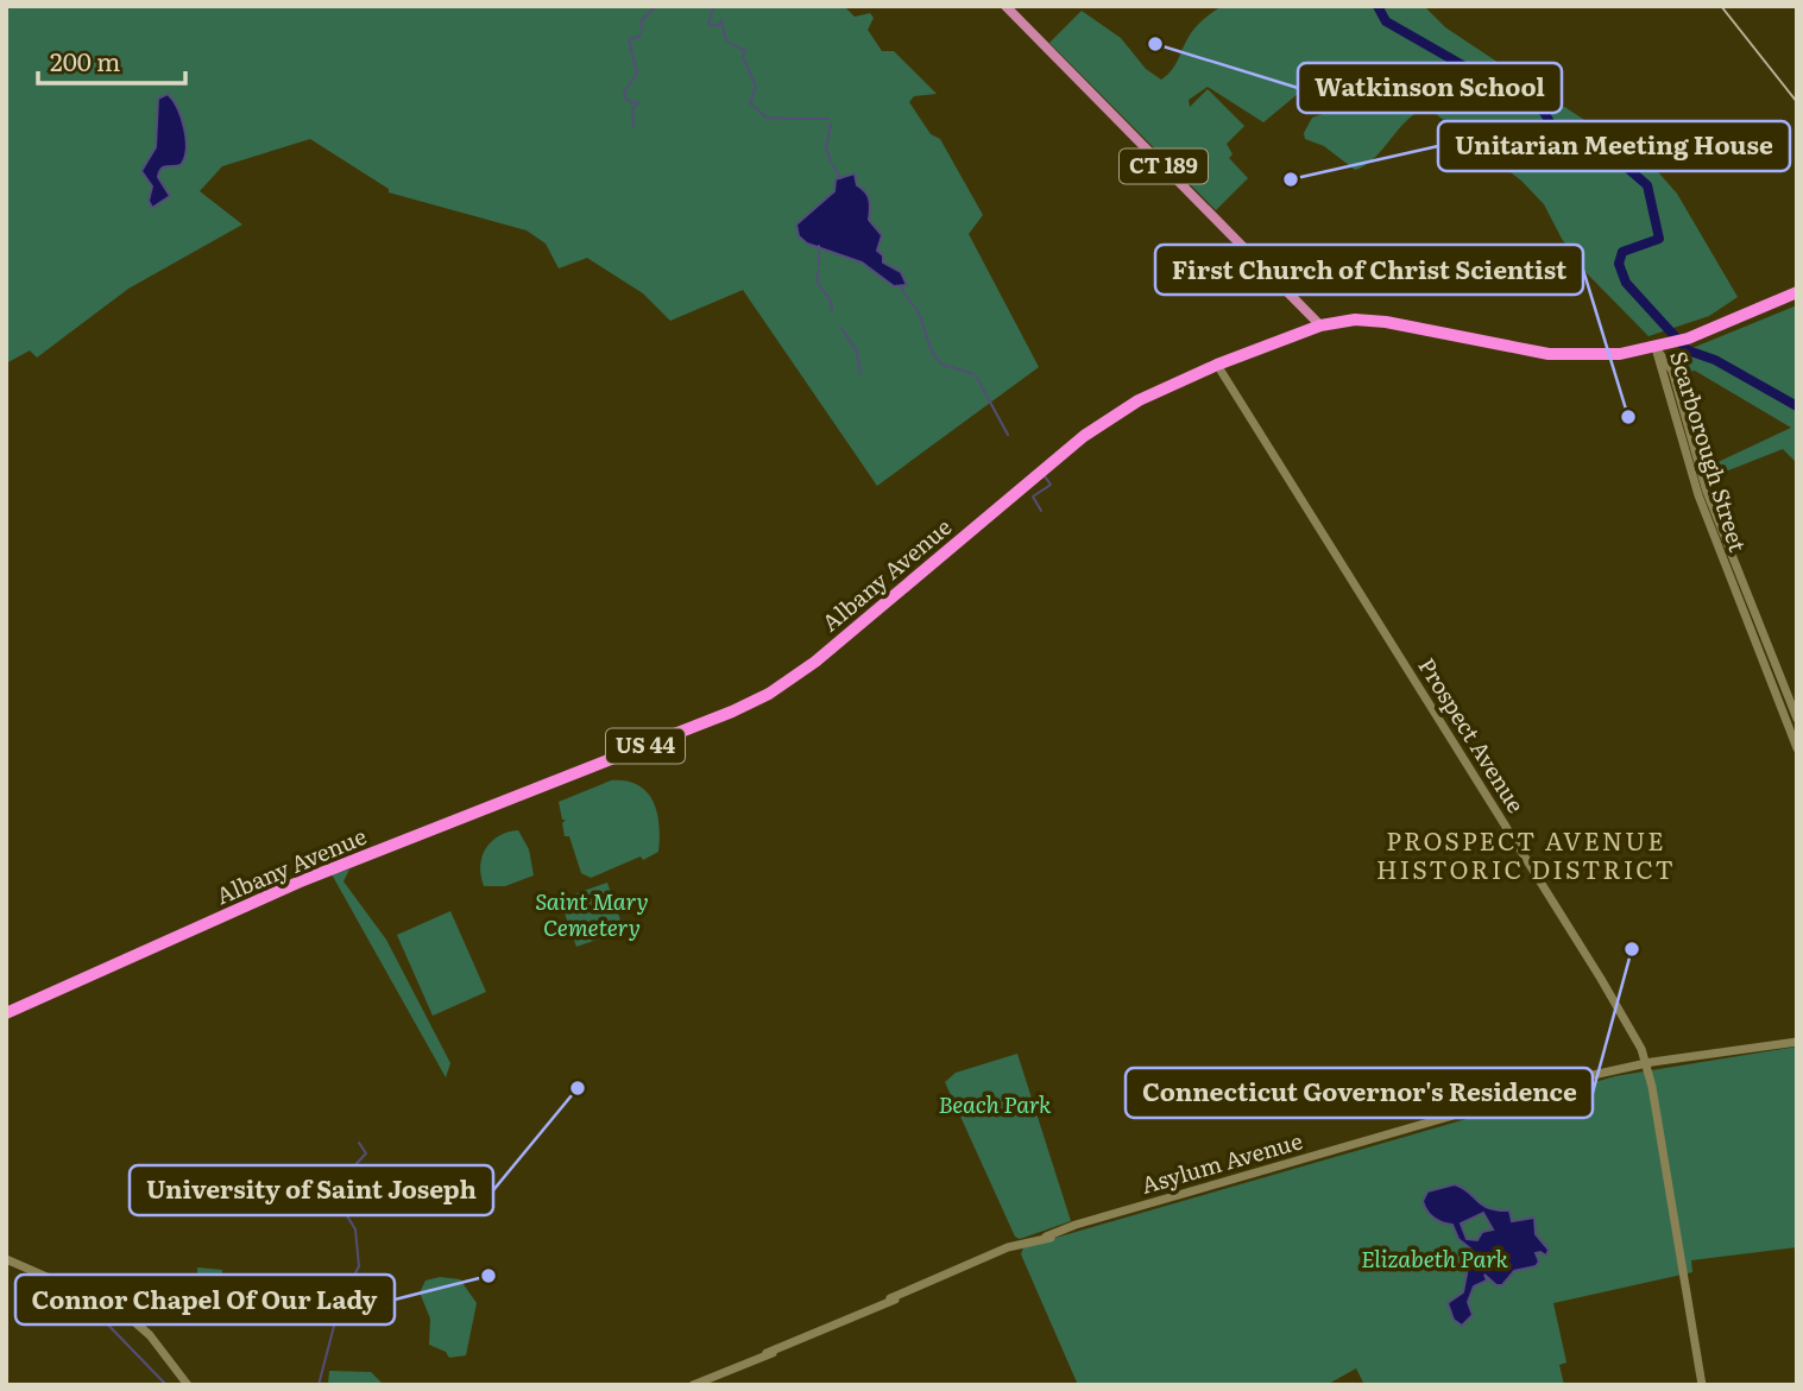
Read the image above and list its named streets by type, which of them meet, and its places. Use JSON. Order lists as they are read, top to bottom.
{
  "streets": {
    "highway": ["Albany Avenue", "US 44"],
    "main road": [
      "CT 189",
      "Scarborough Street",
      "Prospect Avenue",
      "Asylum Avenue"
    ]
  },
  "crossings": [
    ["CT 189", "Albany Avenue"],
    ["Scarborough Street", "Albany Avenue"],
    ["Albany Avenue", "Prospect Avenue"],
    ["Prospect Avenue", "Asylum Avenue"]
  ],
  "districts": ["PROSPECT AVENUE HISTORIC DISTRICT"],
  "parks": ["Saint Mary Cemetery", "Beach Park", "Elizabeth Park"],
  "places": [
    "Watkinson School",
    "Unitarian Meeting House",
    "First Church of Christ Scientist",
    "Connecticut Governor's Residence",
    "University of Saint Joseph",
    "Connor Chapel Of Our Lady"
  ],
  "scale_bar": "200 m"
}
